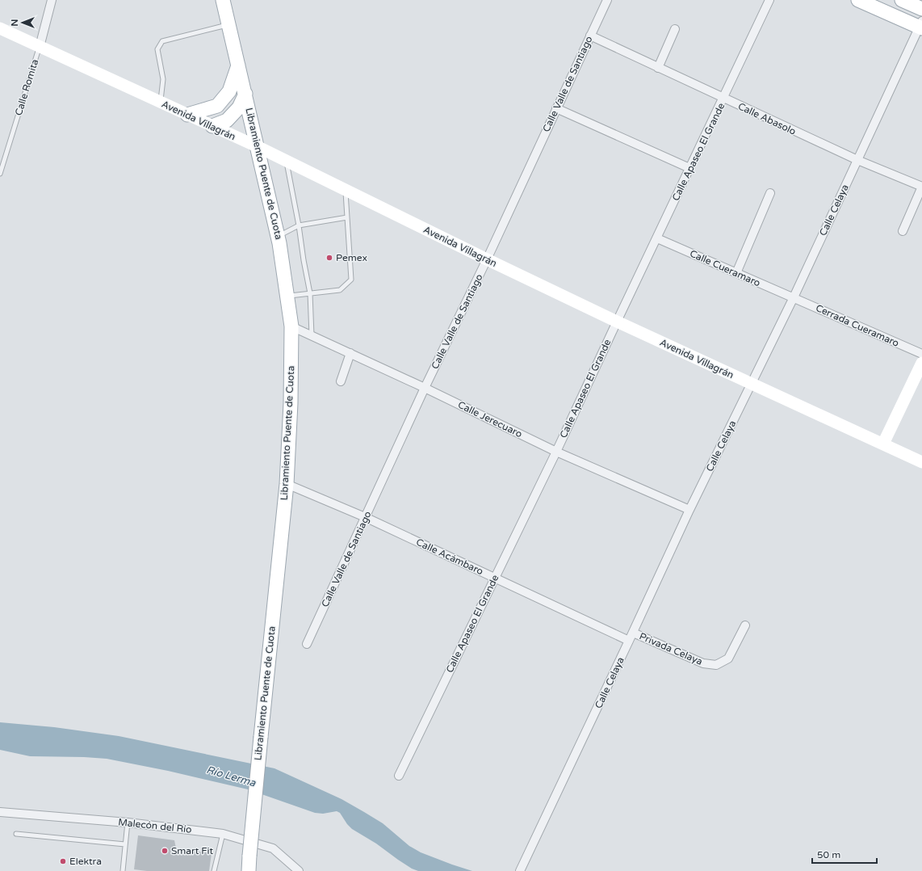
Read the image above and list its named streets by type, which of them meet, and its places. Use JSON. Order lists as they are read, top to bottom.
{
  "streets": {
    "main road": ["Libramiento Puente de Cuota"],
    "street": [
      "Calle Valle de Santiago",
      "Calle Romita",
      "Calle Abasolo",
      "Avenida Villagrán",
      "Calle Apaseo El Grande",
      "Calle Celaya",
      "Calle Cueramaro",
      "Cerrada Cueramaro",
      "Calle Jerecuaro",
      "Calle Acámbaro",
      "Privada Celaya",
      "Malecón del Río"
    ]
  },
  "crossings": [
    ["Calle Valle de Santiago", "Calle Abasolo"],
    ["Calle Valle de Santiago", "Avenida Villagrán"],
    ["Calle Valle de Santiago", "Calle Jerecuaro"],
    ["Calle Valle de Santiago", "Calle Acámbaro"],
    ["Calle Romita", "Avenida Villagrán"],
    ["Calle Abasolo", "Calle Apaseo El Grande"],
    ["Calle Abasolo", "Calle Celaya"],
    ["Avenida Villagrán", "Calle Apaseo El Grande"],
    ["Avenida Villagrán", "Libramiento Puente de Cuota"],
    ["Avenida Villagrán", "Calle Celaya"],
    ["Calle Apaseo El Grande", "Calle Cueramaro"],
    ["Calle Apaseo El Grande", "Calle Jerecuaro"],
    ["Calle Apaseo El Grande", "Calle Acámbaro"],
    ["Libramiento Puente de Cuota", "Calle Jerecuaro"],
    ["Libramiento Puente de Cuota", "Calle Acámbaro"],
    ["Calle Celaya", "Calle Cueramaro"],
    ["Calle Celaya", "Cerrada Cueramaro"],
    ["Calle Celaya", "Calle Jerecuaro"],
    ["Calle Celaya", "Calle Acámbaro"],
    ["Calle Celaya", "Privada Celaya"],
    ["Calle Cueramaro", "Cerrada Cueramaro"]
  ],
  "water": ["Río Lerma"],
  "places": ["Pemex", "Smart Fit", "Elektra"],
  "scale_bar": "50 m",
  "north": "left"
}
